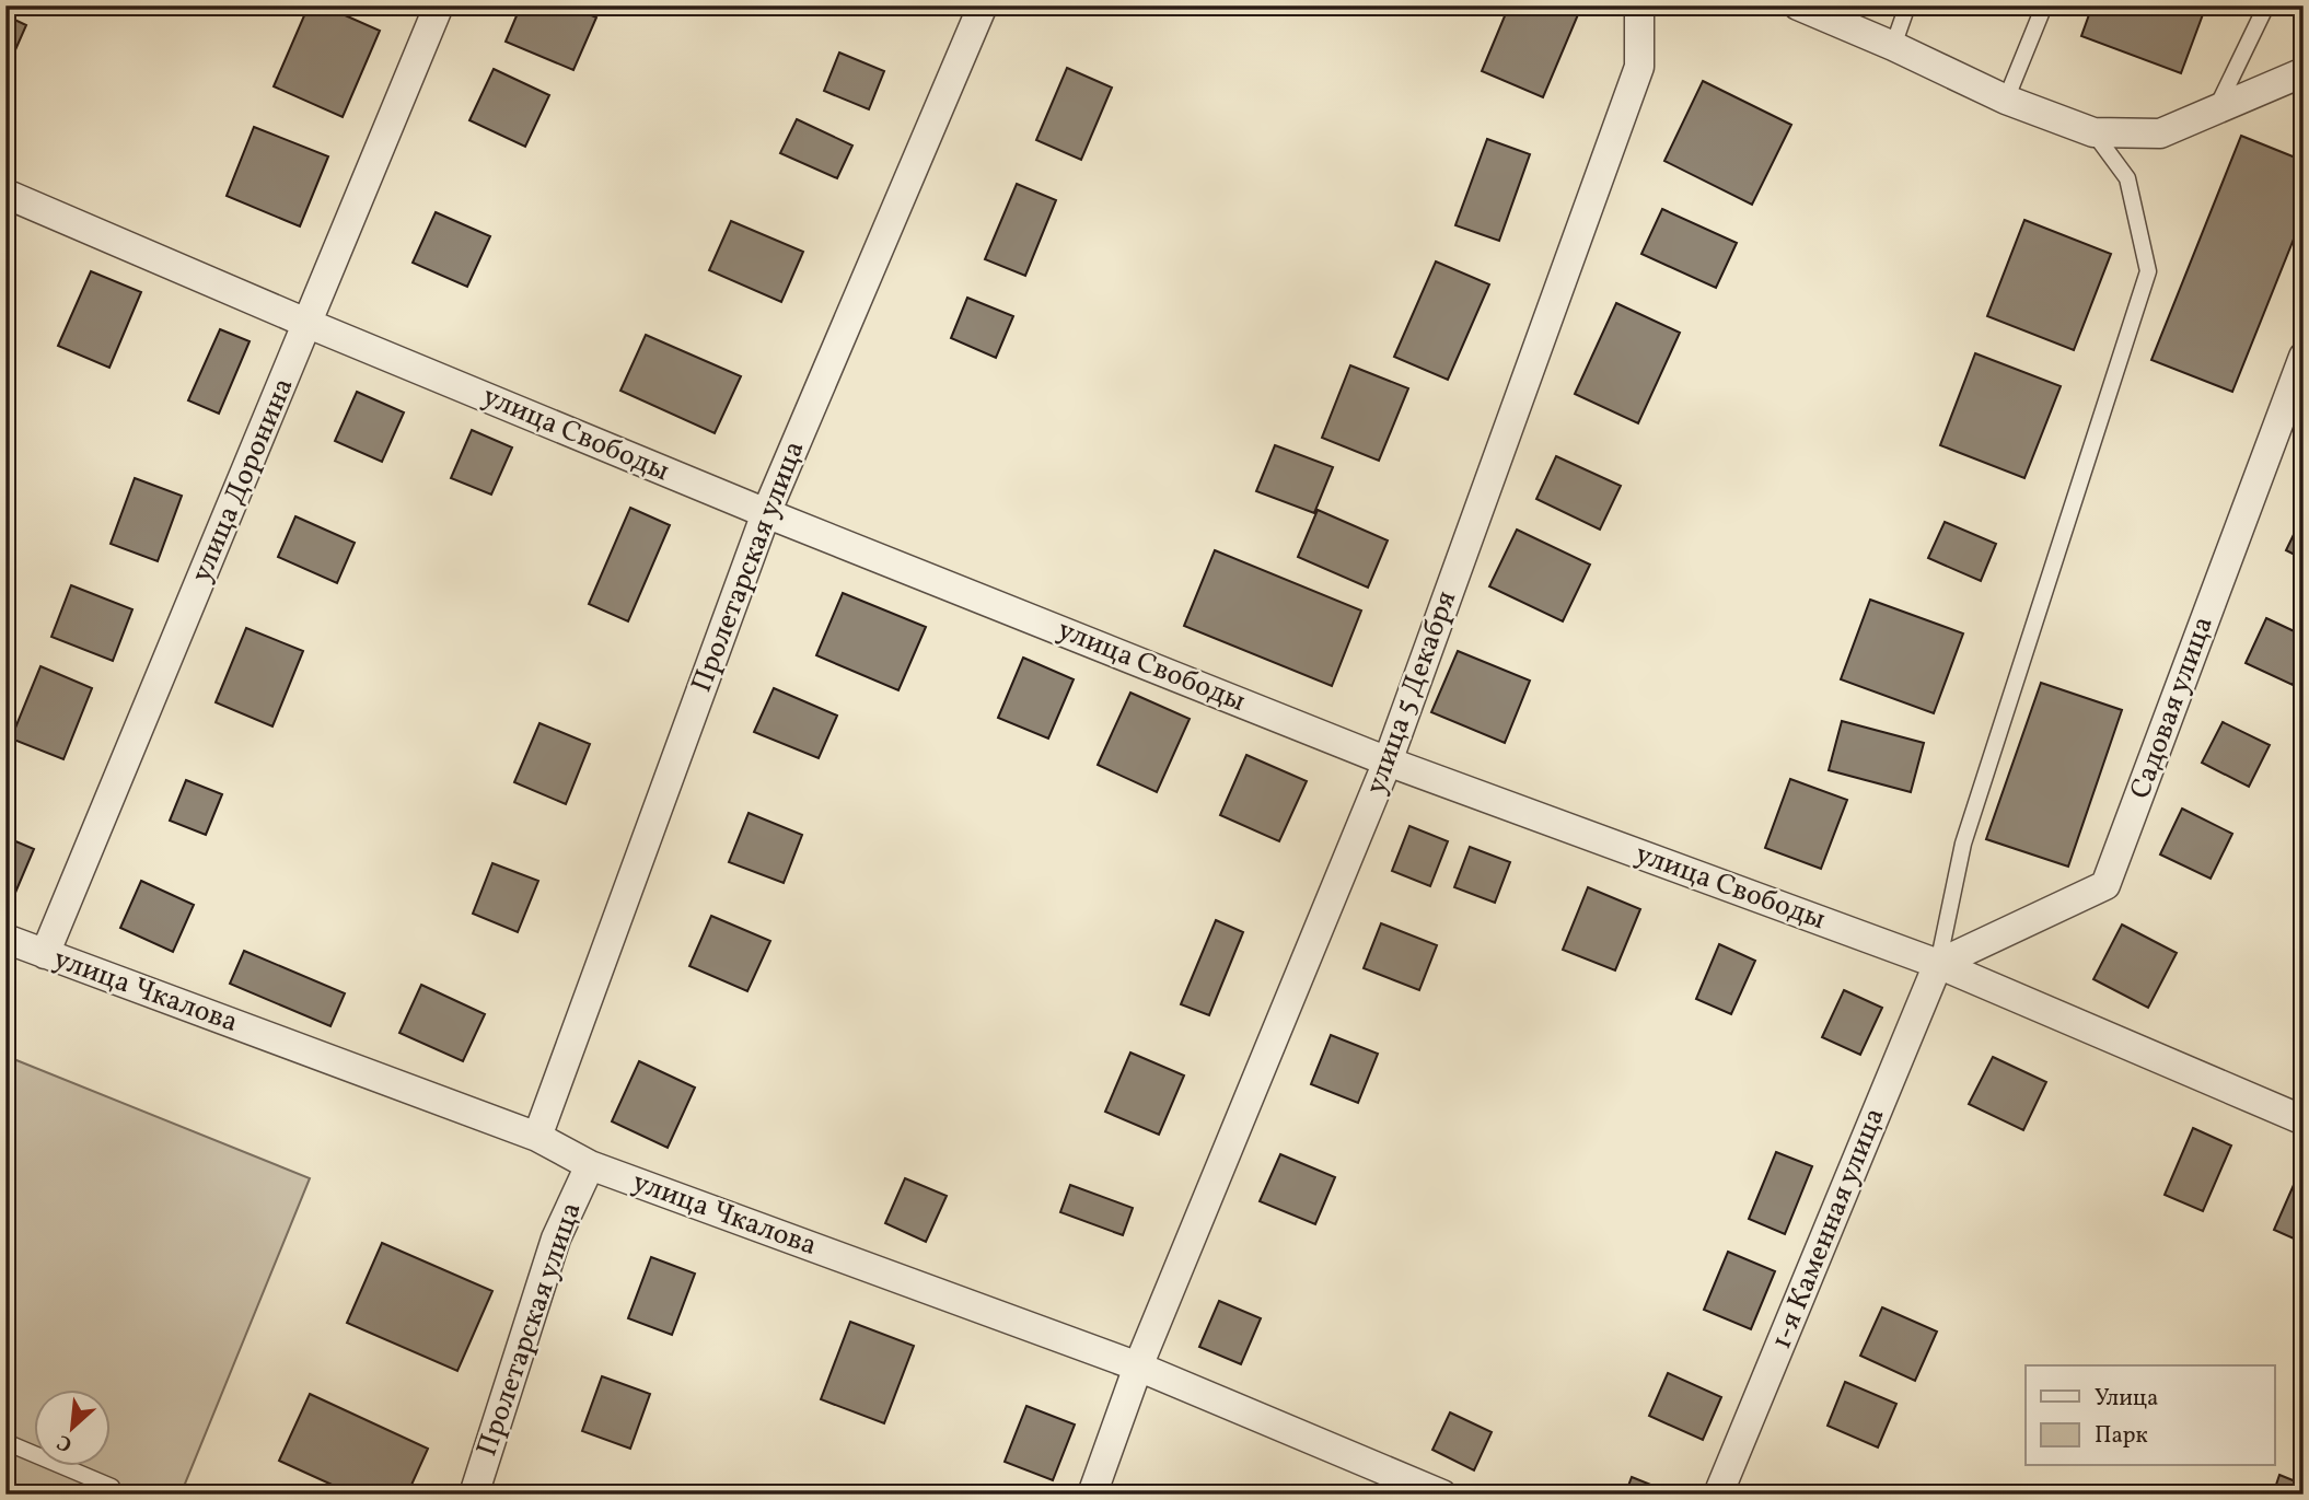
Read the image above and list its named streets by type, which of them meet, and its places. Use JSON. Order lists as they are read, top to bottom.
{
  "streets": {
    "street": [
      "улица Свободы",
      "улица Доронина",
      "Пролетарская улица",
      "улица 5 Декабря",
      "Садовая улица",
      "улица Чкалова",
      "1-я Каменная улица"
    ]
  },
  "crossings": [
    ["улица Свободы", "улица Доронина"],
    ["улица Свободы", "Пролетарская улица"],
    ["улица Свободы", "улица 5 Декабря"],
    ["улица Свободы", "Садовая улица"],
    ["улица Свободы", "1-я Каменная улица"],
    ["улица Доронина", "улица Чкалова"],
    ["Пролетарская улица", "улица Чкалова"],
    ["улица 5 Декабря", "улица Чкалова"],
    ["Садовая улица", "1-я Каменная улица"]
  ],
  "legend": ["Улица", "Парк"],
  "north": "bottom left"
}
